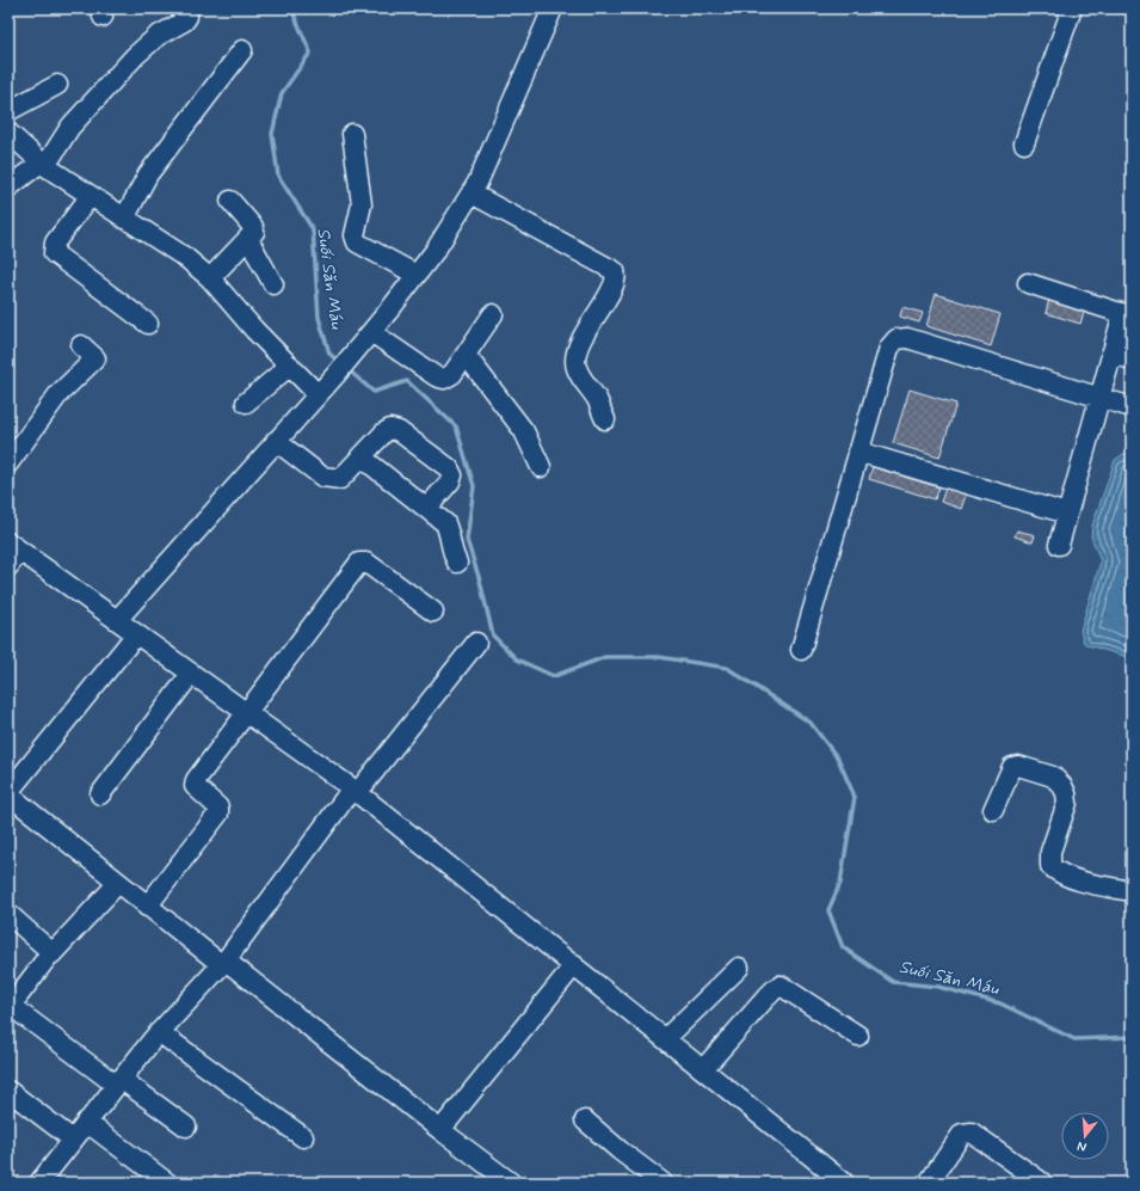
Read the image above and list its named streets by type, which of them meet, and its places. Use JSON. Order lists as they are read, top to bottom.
{
  "water": ["Suối Săn Máu"],
  "north": "bottom"
}
